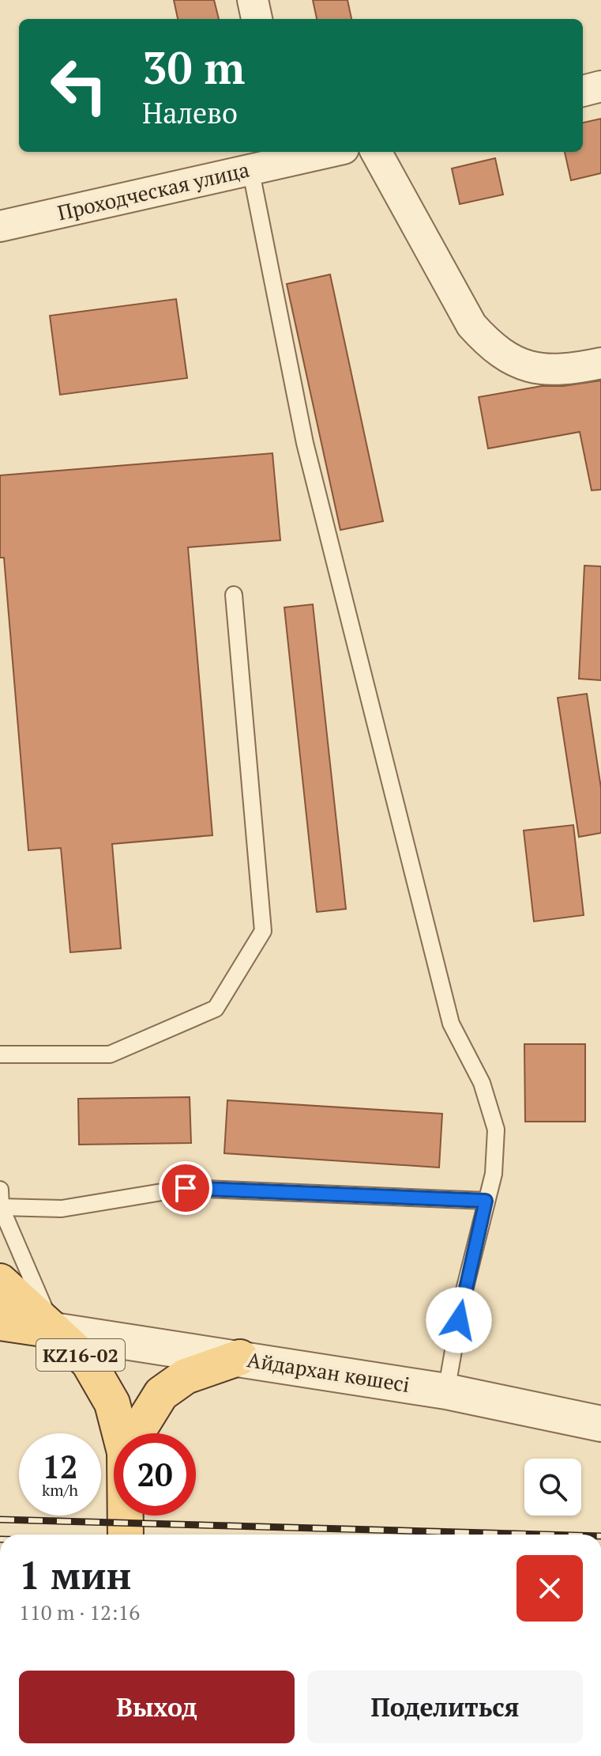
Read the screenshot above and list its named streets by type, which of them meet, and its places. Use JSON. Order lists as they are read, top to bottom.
{
  "streets": {
    "main road": ["KZ16-02"],
    "street": ["Проходческая улица", "Айдархан көшесі"]
  },
  "crossings": [
    ["KZ16-02", "Айдархан көшесі"]
  ],
  "page": {
    "turn": ["30 m", "Налево"],
    "speed": "12 km/h",
    "limit": "20",
    "heading": ["1 мин", "110 m · 12:16"],
    "buttons": ["Выход", "Поделиться"]
  }
}
